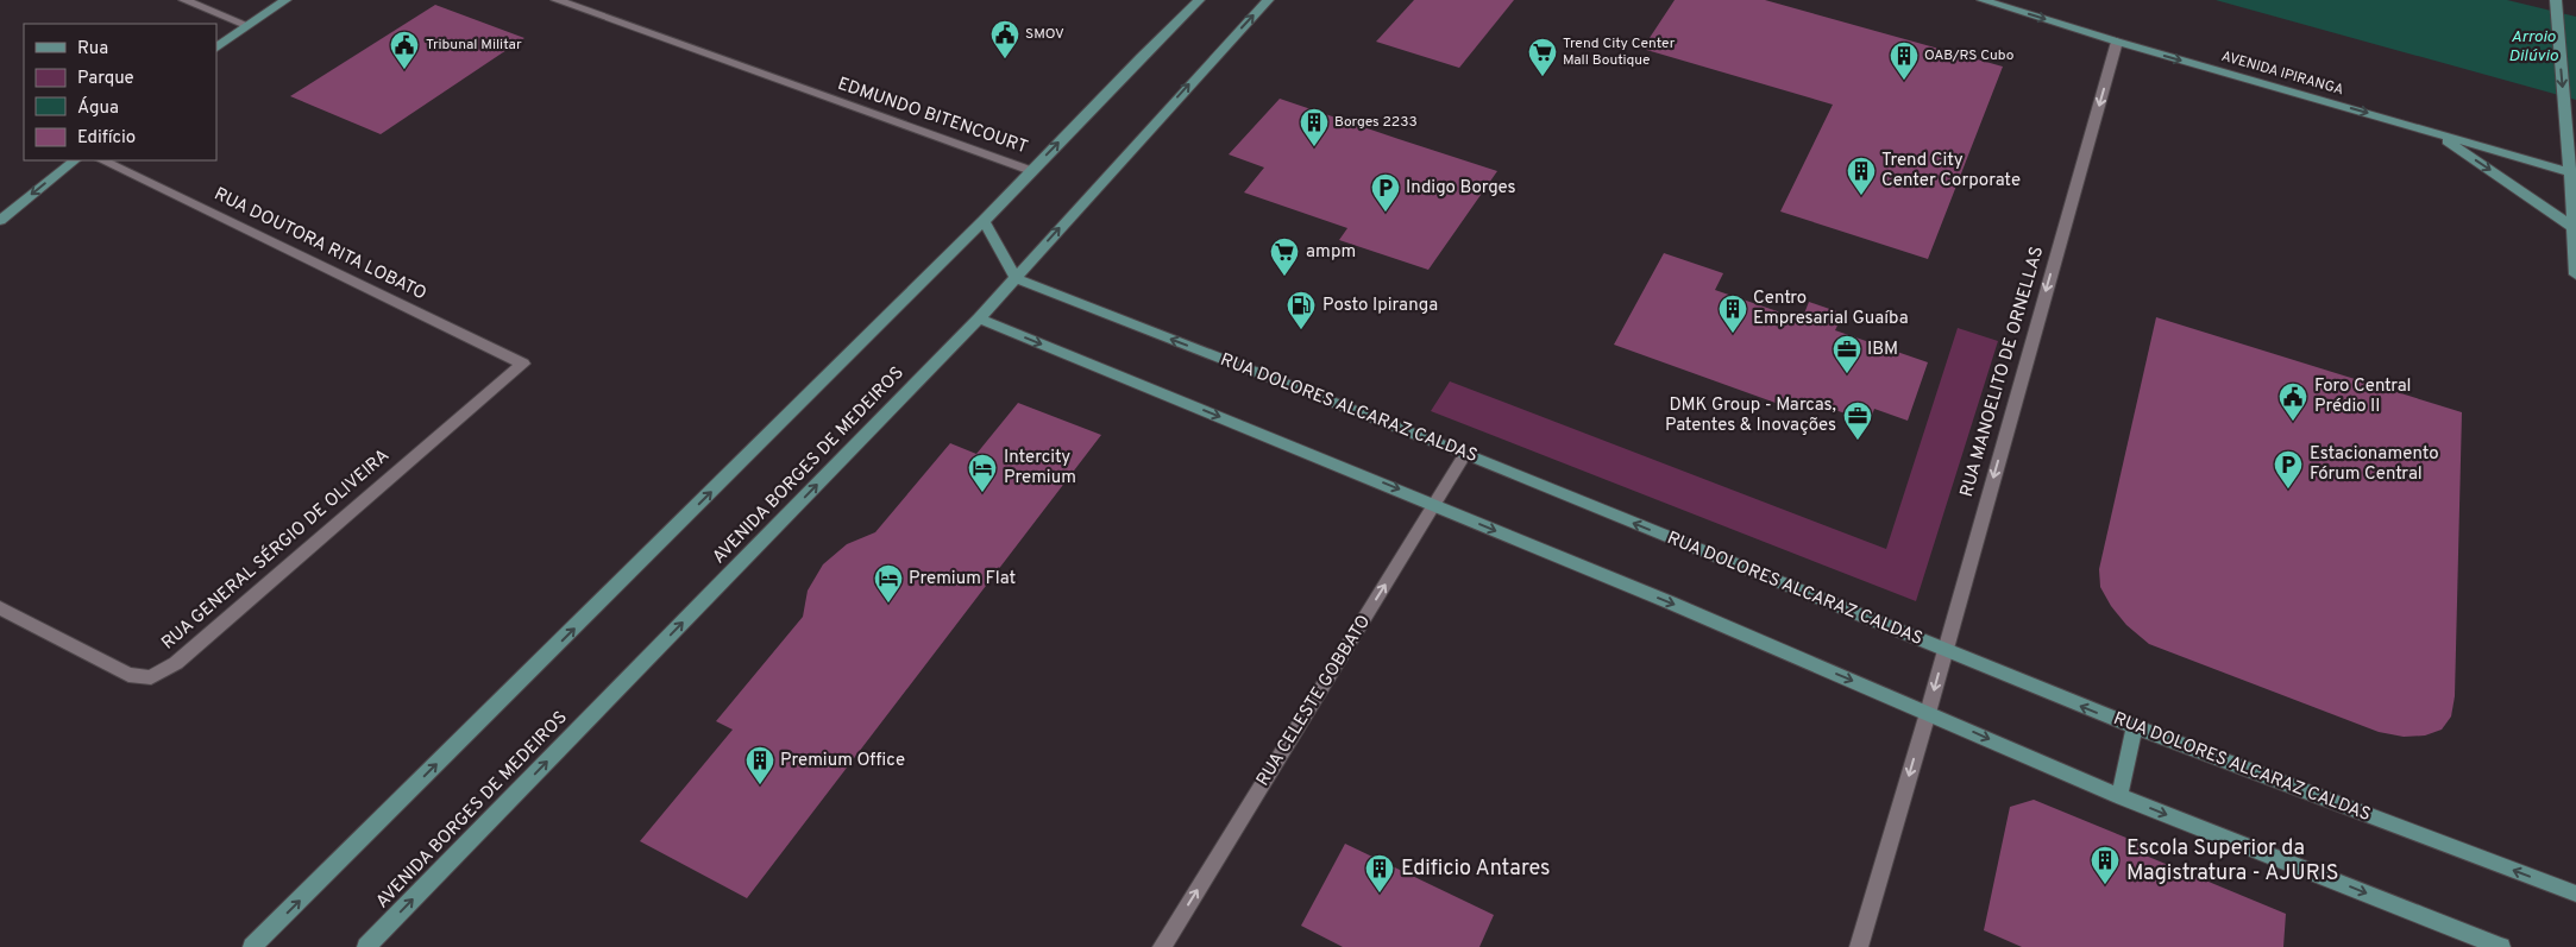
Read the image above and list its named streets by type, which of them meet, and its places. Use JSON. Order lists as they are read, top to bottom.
{
  "streets": {
    "main road": ["AVENIDA IPIRANGA", "RUA DOLORES ALCARAZ CALDAS", "AVENIDA BORGES DE MEDEIROS"],
    "street": [
      "EDMUNDO BITENCOURT",
      "RUA DOUTORA RITA LOBATO",
      "RUA MANOELITO DE ORNELLAS",
      "RUA GENERAL SÉRGIO DE OLIVEIRA",
      "RUA CELESTE GOBBATO"
    ]
  },
  "crossings": [
    ["AVENIDA IPIRANGA", "RUA MANOELITO DE ORNELLAS"],
    ["RUA DOUTORA RITA LOBATO", "RUA GENERAL SÉRGIO DE OLIVEIRA"],
    ["RUA MANOELITO DE ORNELLAS", "RUA DOLORES ALCARAZ CALDAS"],
    ["RUA DOLORES ALCARAZ CALDAS", "AVENIDA BORGES DE MEDEIROS"],
    ["RUA DOLORES ALCARAZ CALDAS", "RUA CELESTE GOBBATO"]
  ],
  "one_way": ["AVENIDA IPIRANGA", "RUA MANOELITO DE ORNELLAS", "RUA CELESTE GOBBATO"],
  "water": ["Arroio Dilúvio"],
  "places": {
    "public building": ["SMOV", "Tribunal Militar", "Foro Central Prédio II"],
    "supermarket": ["Trend City Center Mall Boutique", "ampm"],
    "building": [
      "OAB/RS Cubo",
      "Borges 2233",
      "Trend City Center Corporate",
      "Centro Empresarial Guaíba",
      "Premium Office",
      "Escola Superior da Magistratura - AJURIS",
      "Edificio Antares"
    ],
    "parking": ["Indigo Borges", "Estacionamento Fórum Central"],
    "fuel station": ["Posto Ipiranga"],
    "office": ["IBM", "DMK Group - Marcas, Patentes & Inovações"],
    "hotel": ["Intercity Premium", "Premium Flat"]
  },
  "legend": [
    "Rua",
    "Parque",
    "Água",
    "Edifício"
  ]
}
